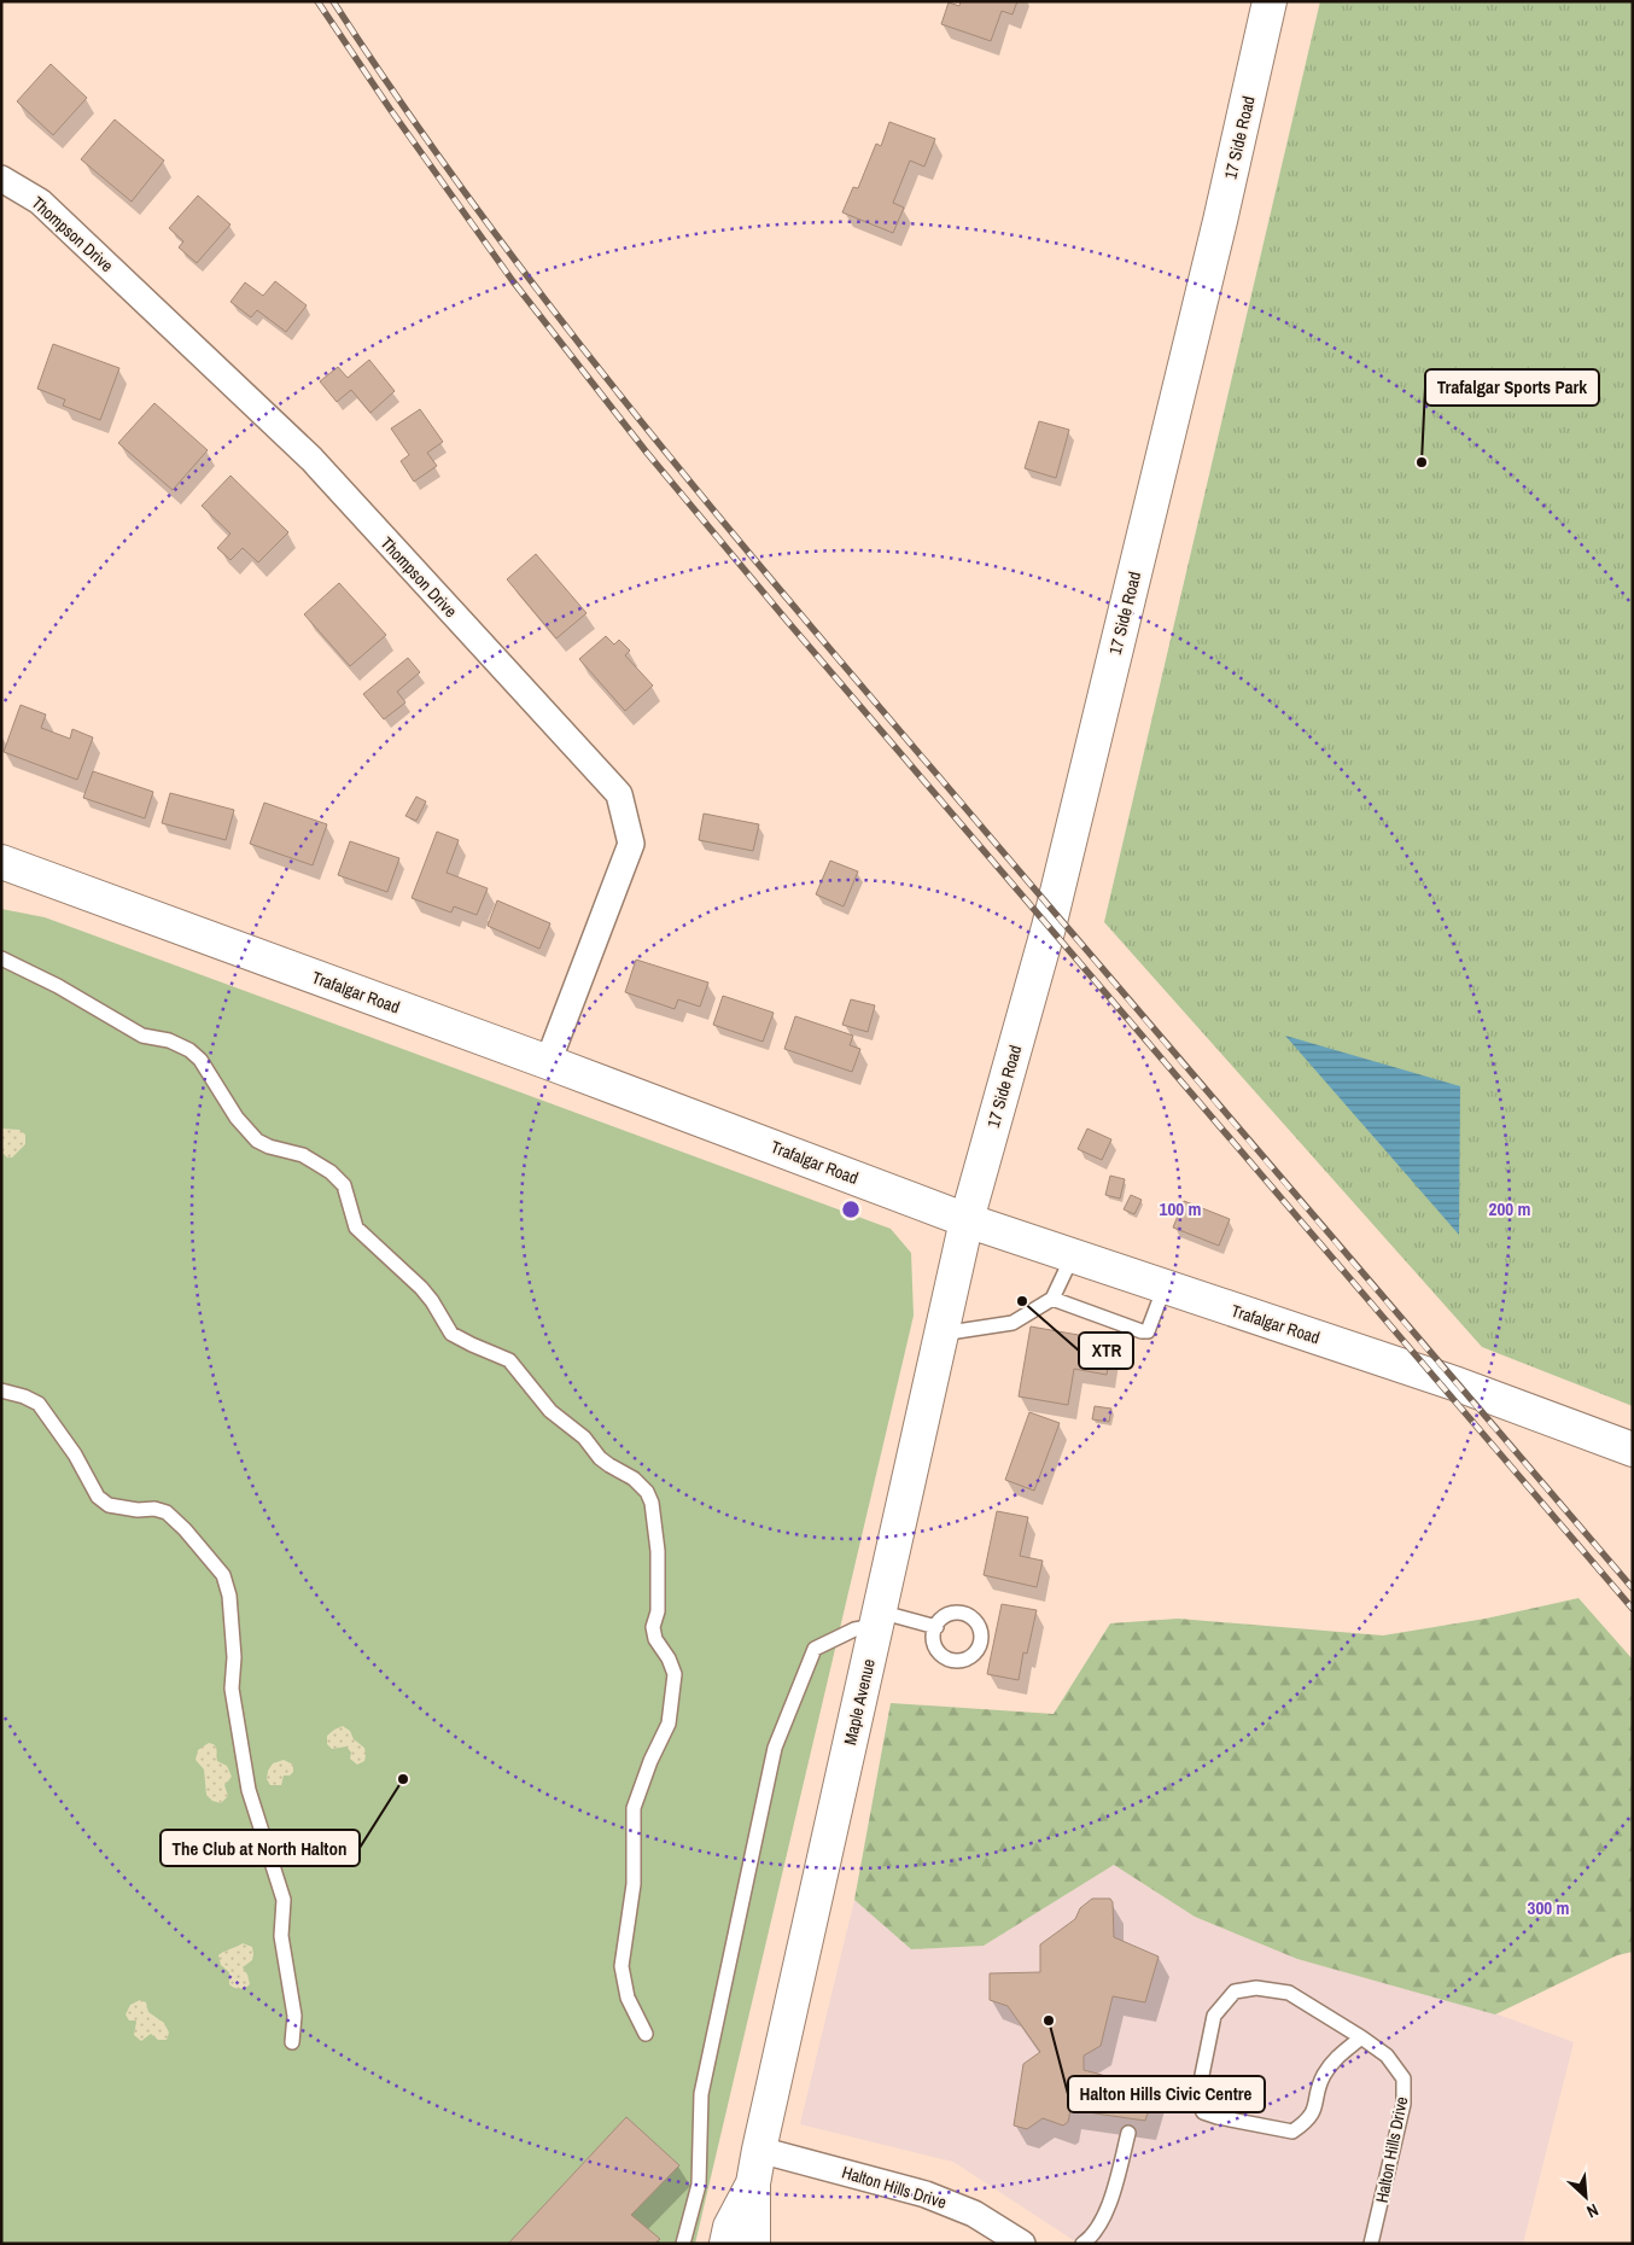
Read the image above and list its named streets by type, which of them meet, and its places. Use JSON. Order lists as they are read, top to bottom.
{
  "streets": {
    "main road": ["17 Side Road", "Trafalgar Road", "Maple Avenue"],
    "street": ["Thompson Drive", "Halton Hills Drive"]
  },
  "crossings": [
    ["17 Side Road", "Trafalgar Road"],
    ["17 Side Road", "Maple Avenue"],
    ["Thompson Drive", "Trafalgar Road"],
    ["Trafalgar Road", "Maple Avenue"],
    ["Maple Avenue", "Halton Hills Drive"]
  ],
  "places": [
    "Trafalgar Sports Park",
    "XTR",
    "The Club at North Halton",
    "Halton Hills Civic Centre"
  ],
  "north": "bottom right",
  "rings": ["100 m", "200 m", "300 m"]
}
